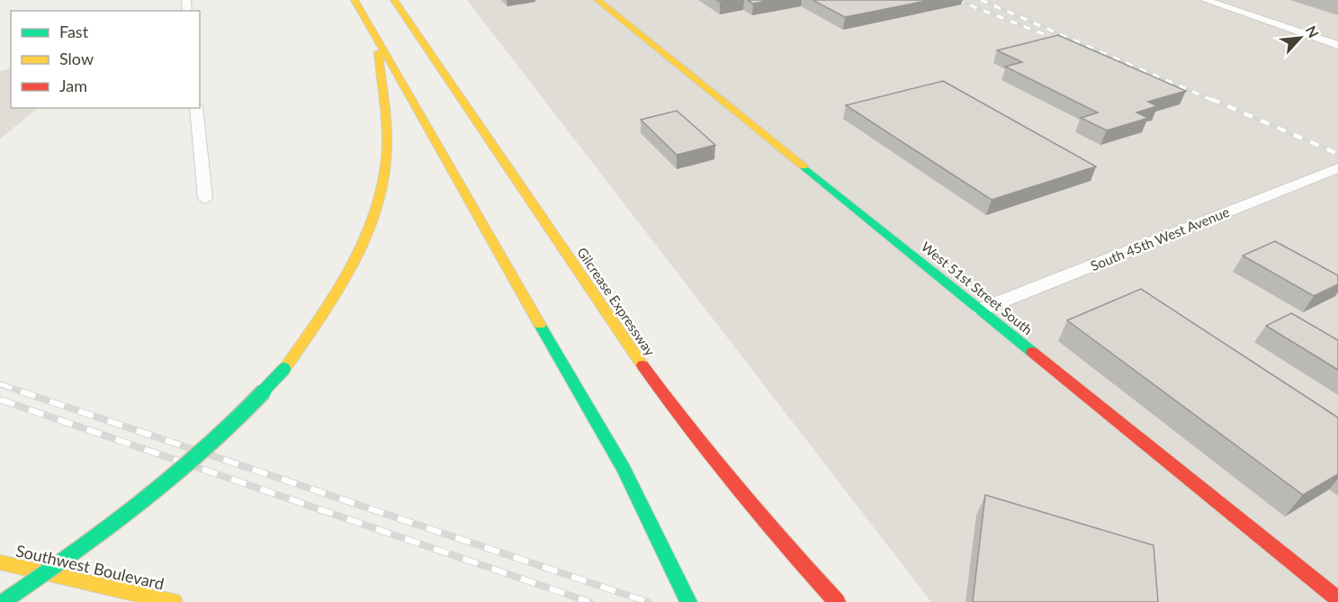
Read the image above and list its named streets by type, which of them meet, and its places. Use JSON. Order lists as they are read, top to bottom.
{
  "streets": {
    "main road": ["West 51st Street South", "Gilcrease Expressway", "Southwest Boulevard"],
    "street": ["South 45th West Avenue"]
  },
  "crossings": [
    ["South 45th West Avenue", "West 51st Street South"]
  ],
  "legend": ["Fast", "Slow", "Jam"],
  "north": "top right"
}
